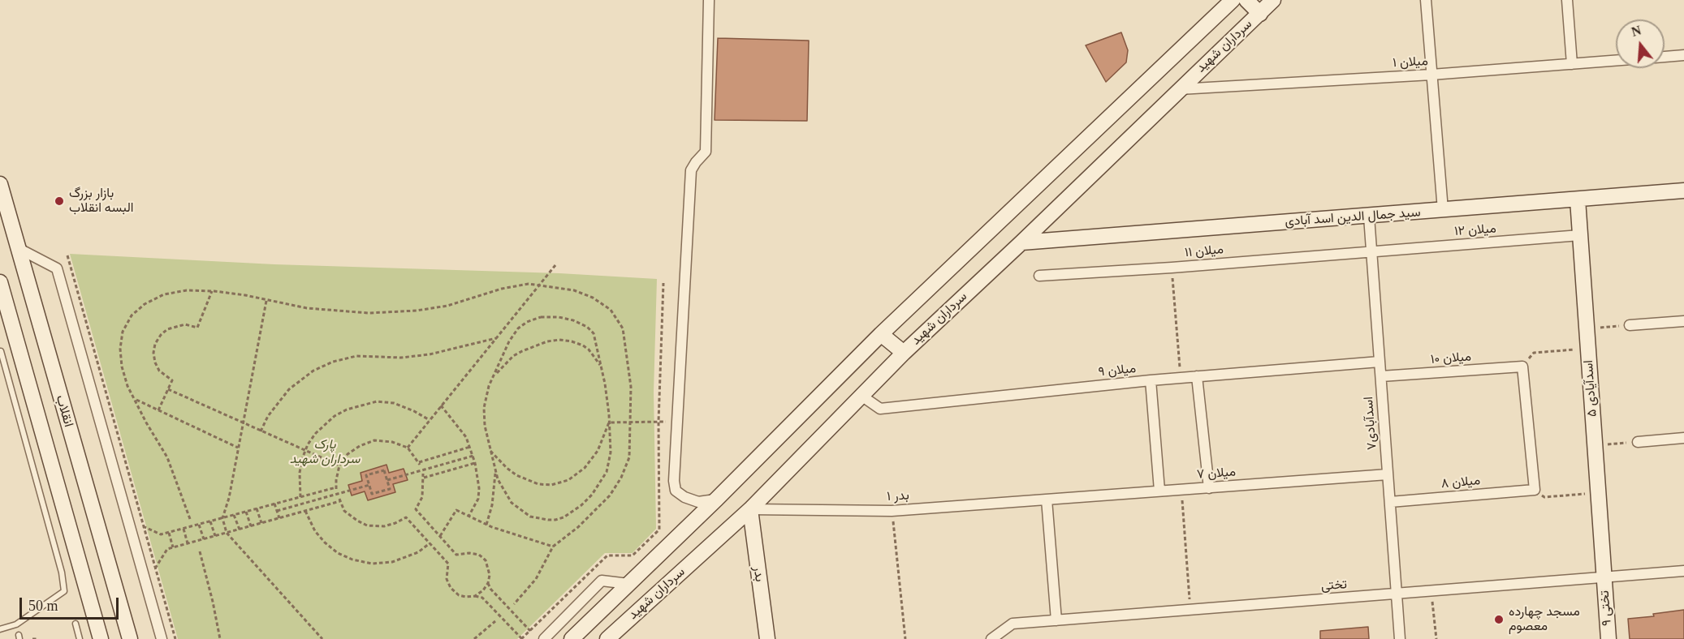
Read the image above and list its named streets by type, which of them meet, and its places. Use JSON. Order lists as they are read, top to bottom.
{
  "streets": {
    "street": [
      "سرداران شهید",
      "میلان ۱",
      "سید جمال الدین اسد آبادی",
      "میلان ۱۲",
      "میلان ۱۱",
      "میلان ۱۰",
      "میلان ۹",
      "اسدآیادی ۵",
      "انقلاب",
      "اسدآبادی۷",
      "میلان ۷",
      "میلان ۸",
      "بدر ۱",
      "بدر",
      "تختی",
      "تختی ۹"
    ]
  },
  "crossings": [
    ["سرداران شهید", "میلان ۱"],
    ["سرداران شهید", "سید جمال الدین اسد آبادی"],
    ["سرداران شهید", "میلان ۹"],
    ["سرداران شهید", "بدر ۱"],
    ["سرداران شهید", "بدر"],
    ["سید جمال الدین اسد آبادی", "اسدآیادی ۵"],
    ["سید جمال الدین اسد آبادی", "اسدآبادی۷"],
    ["میلان ۱۲", "میلان ۱۱"],
    ["میلان ۱۲", "اسدآیادی ۵"],
    ["میلان ۱۲", "اسدآبادی۷"],
    ["میلان ۱۱", "اسدآبادی۷"],
    ["میلان ۱۰", "اسدآبادی۷"],
    ["میلان ۹", "اسدآبادی۷"],
    ["اسدآیادی ۵", "تختی"],
    ["اسدآیادی ۵", "تختی ۹"],
    ["اسدآبادی۷", "میلان ۷"],
    ["اسدآبادی۷", "میلان ۸"],
    ["اسدآبادی۷", "تختی"],
    ["میلان ۷", "بدر ۱"],
    ["بدر ۱", "بدر"],
    ["تختی", "تختی ۹"]
  ],
  "parks": ["پارک سرداران شهید"],
  "places": ["بازار بزرگ البسه انقلاب", "مسجد چهارده معصوم"],
  "scale_bar": "50 m",
  "north": "top"
}
